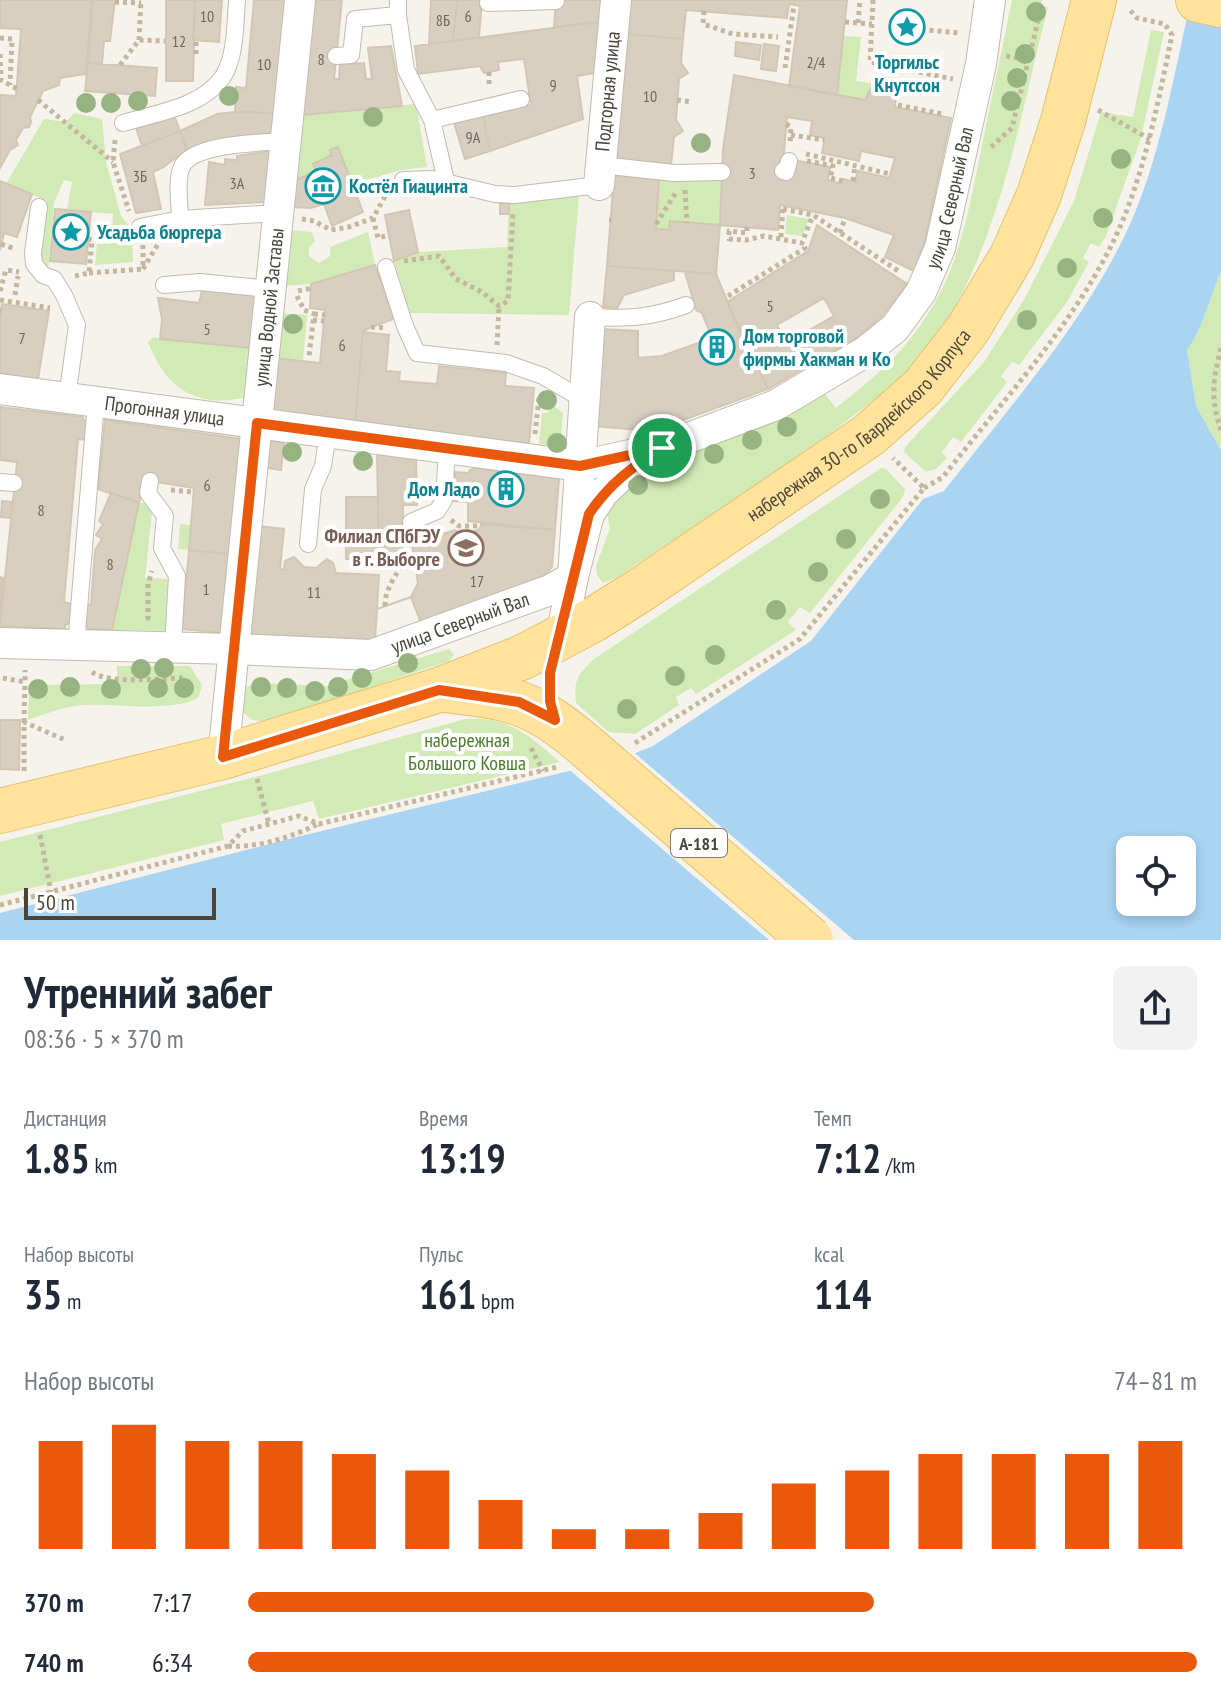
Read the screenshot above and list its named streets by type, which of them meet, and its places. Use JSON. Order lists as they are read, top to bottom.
{
  "streets": {
    "main road": ["набережная 30-го Гвардейского Корпуса", "А-181"],
    "street": [
      "Подгорная улица",
      "улица Северный Вал",
      "улица Водной Заставы",
      "Прогонная улица"
    ]
  },
  "crossings": [
    ["улица Северный Вал", "улица Водной Заставы"],
    ["улица Северный Вал", "Прогонная улица"],
    ["улица Водной Заставы", "Прогонная улица"],
    ["улица Водной Заставы", "набережная 30-го Гвардейского Корпуса"],
    ["набережная 30-го Гвардейского Корпуса", "А-181"]
  ],
  "parks": ["набережная Большого Ковша"],
  "places": {
    "place": ["Торгильс Кнутссон", "Усадьба бюргера"],
    "museum": ["Костёл Гиацинта"],
    "building": ["Дом торговой фирмы Хакман и Ко", "Дом Ладо"],
    "school or university": ["Филиал СПбГЭУ в г. Выборге"]
  },
  "house_numbers": [
    "10",
    "6",
    "8Б",
    "12",
    "8",
    "2/4",
    "10",
    "9",
    "10",
    "9А",
    "3",
    "3Б",
    "3А",
    "5",
    "5",
    "7",
    "6",
    "6",
    "8",
    "8",
    "17",
    "1",
    "11"
  ],
  "scale_bar": "50 m",
  "page": {
    "scale": "50 m",
    "heading": ["Утренний забег", "08:36 · 5 × 370 m"],
    "stats": [
      ["Дистанция", "1.85 km"],
      ["Время", "13:19"],
      ["Темп", "7:12 /km"],
      ["Набор высоты", "35 m"],
      ["Пульс", "161 bpm"],
      ["kcal", "114"]
    ],
    "chart": ["Набор высоты", "74–81 m"],
    "list": [
      {
        "name": "370 m",
        "note": "7:17"
      },
      {
        "name": "740 m",
        "note": "6:34"
      }
    ]
  }
}
